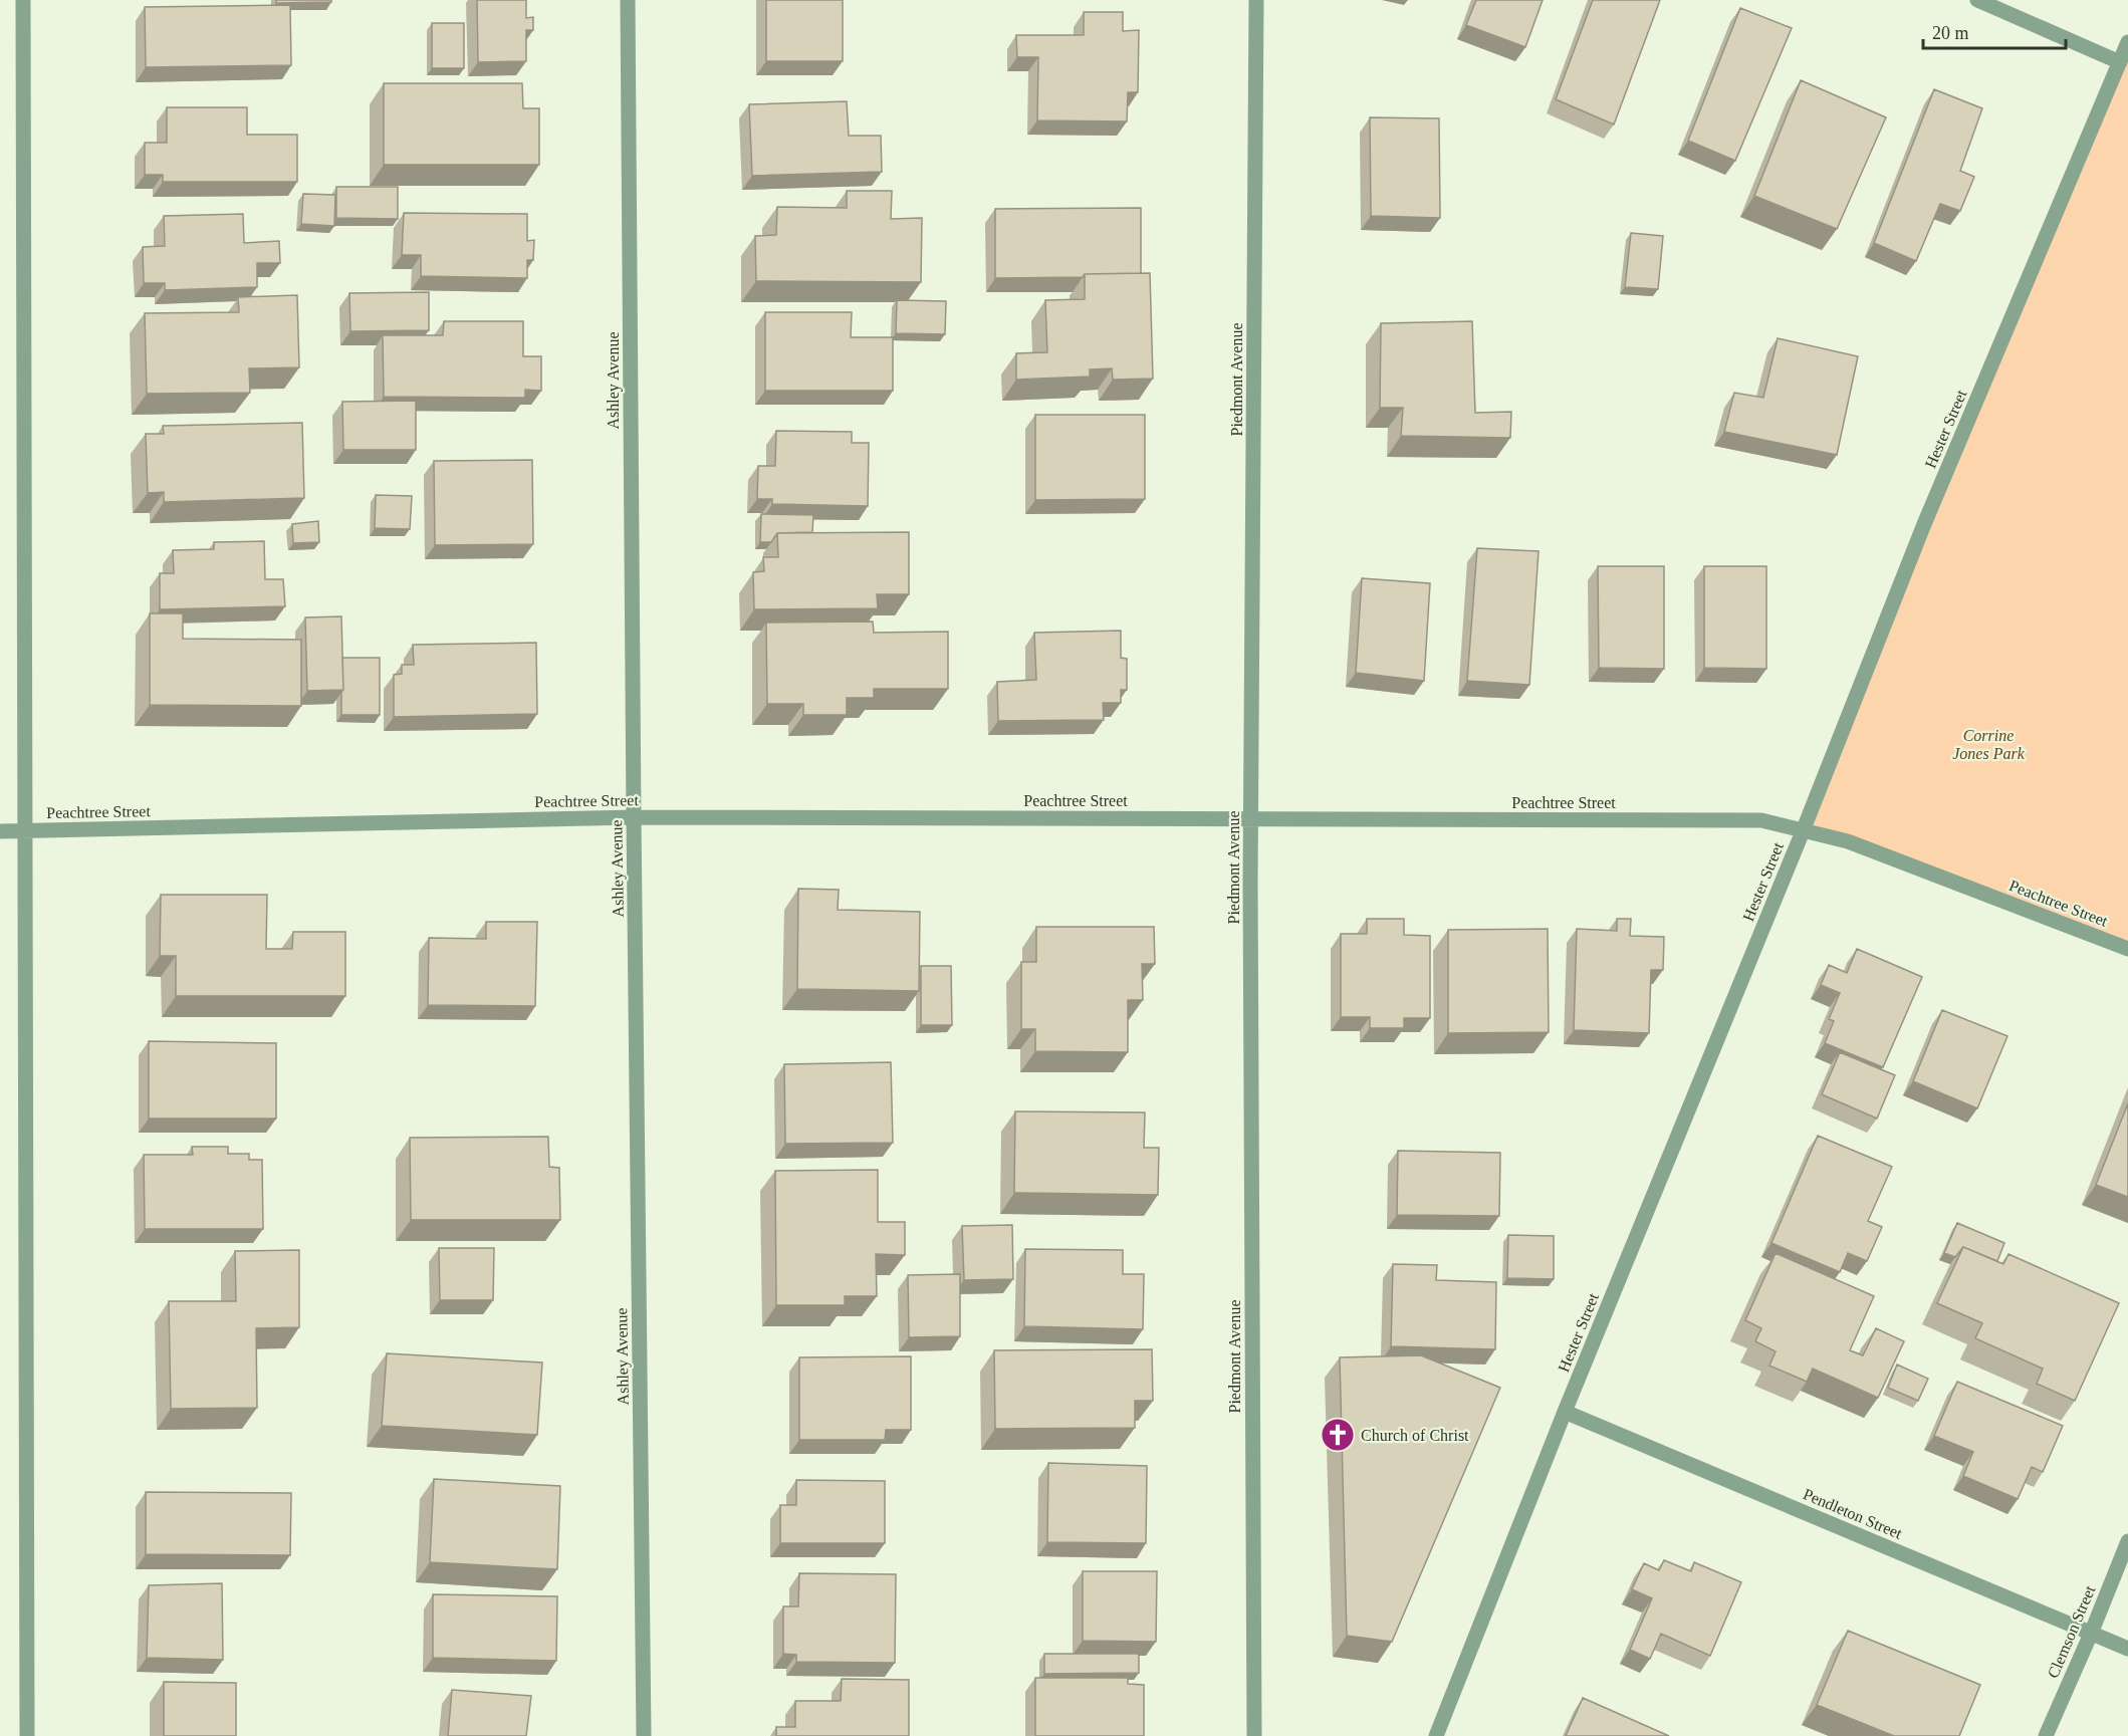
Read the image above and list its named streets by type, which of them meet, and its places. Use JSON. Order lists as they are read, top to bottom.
{
  "streets": {
    "street": [
      "Piedmont Avenue",
      "Ashley Avenue",
      "Hester Street",
      "Peachtree Street",
      "Pendleton Street",
      "Clemson Street"
    ]
  },
  "crossings": [
    ["Piedmont Avenue", "Peachtree Street"],
    ["Ashley Avenue", "Peachtree Street"],
    ["Hester Street", "Peachtree Street"],
    ["Hester Street", "Pendleton Street"],
    ["Pendleton Street", "Clemson Street"]
  ],
  "parks": ["Corrine Jones Park"],
  "places": {
    "church": ["Church of Christ"]
  },
  "scale_bar": "20 m"
}
